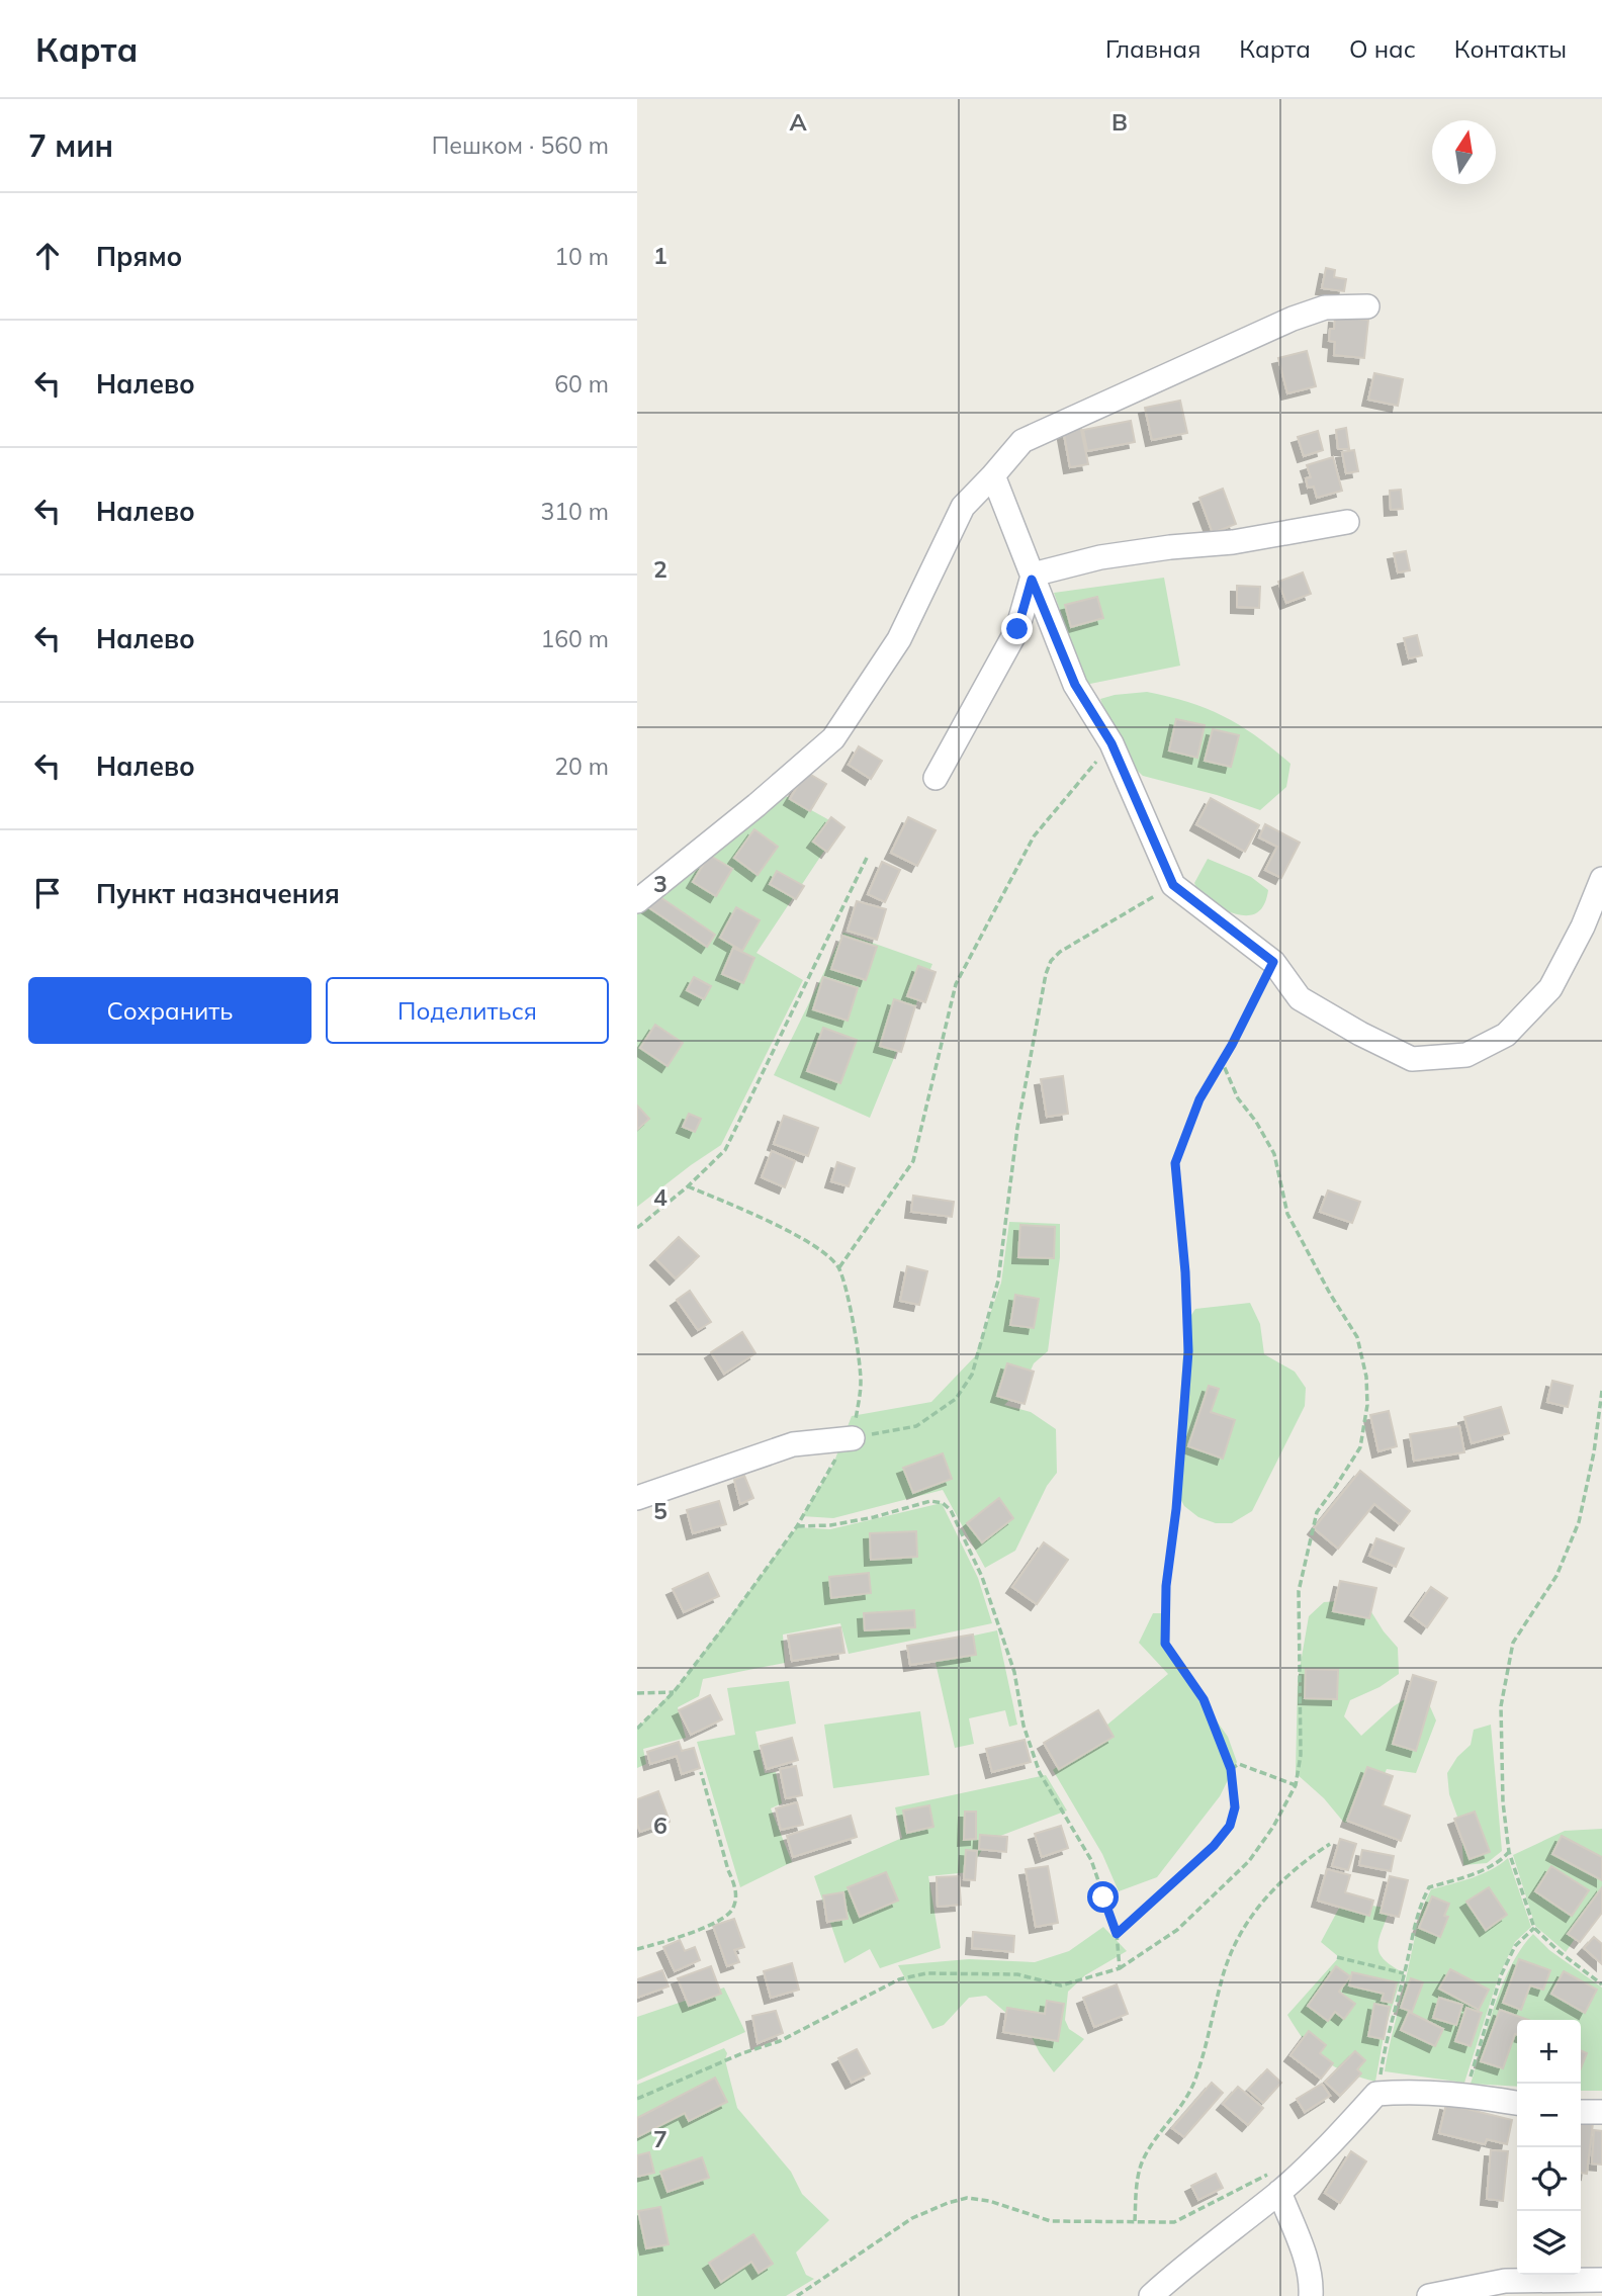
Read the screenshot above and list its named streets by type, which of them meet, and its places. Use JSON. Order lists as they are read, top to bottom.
{
  "north": "top",
  "page": {
    "header": "Карта",
    "nav": [
      "Главная",
      "Карта",
      "О нас",
      "Контакты"
    ],
    "heading": ["7 мин", "Пешком · 560 m"],
    "list": [
      ["Прямо", "10 m"],
      ["Налево", "60 m"],
      ["Налево", "310 m"],
      ["Налево", "160 m"],
      ["Налево", "20 m"],
      "Пункт назначения"
    ],
    "buttons": ["Сохранить", "Поделиться"],
    "map_buttons": ["+", "−"]
  },
  "grid": {
    "columns": ["A", "B"],
    "rows": [
      "1",
      "2",
      "3",
      "4",
      "5",
      "6",
      "7"
    ]
  }
}
